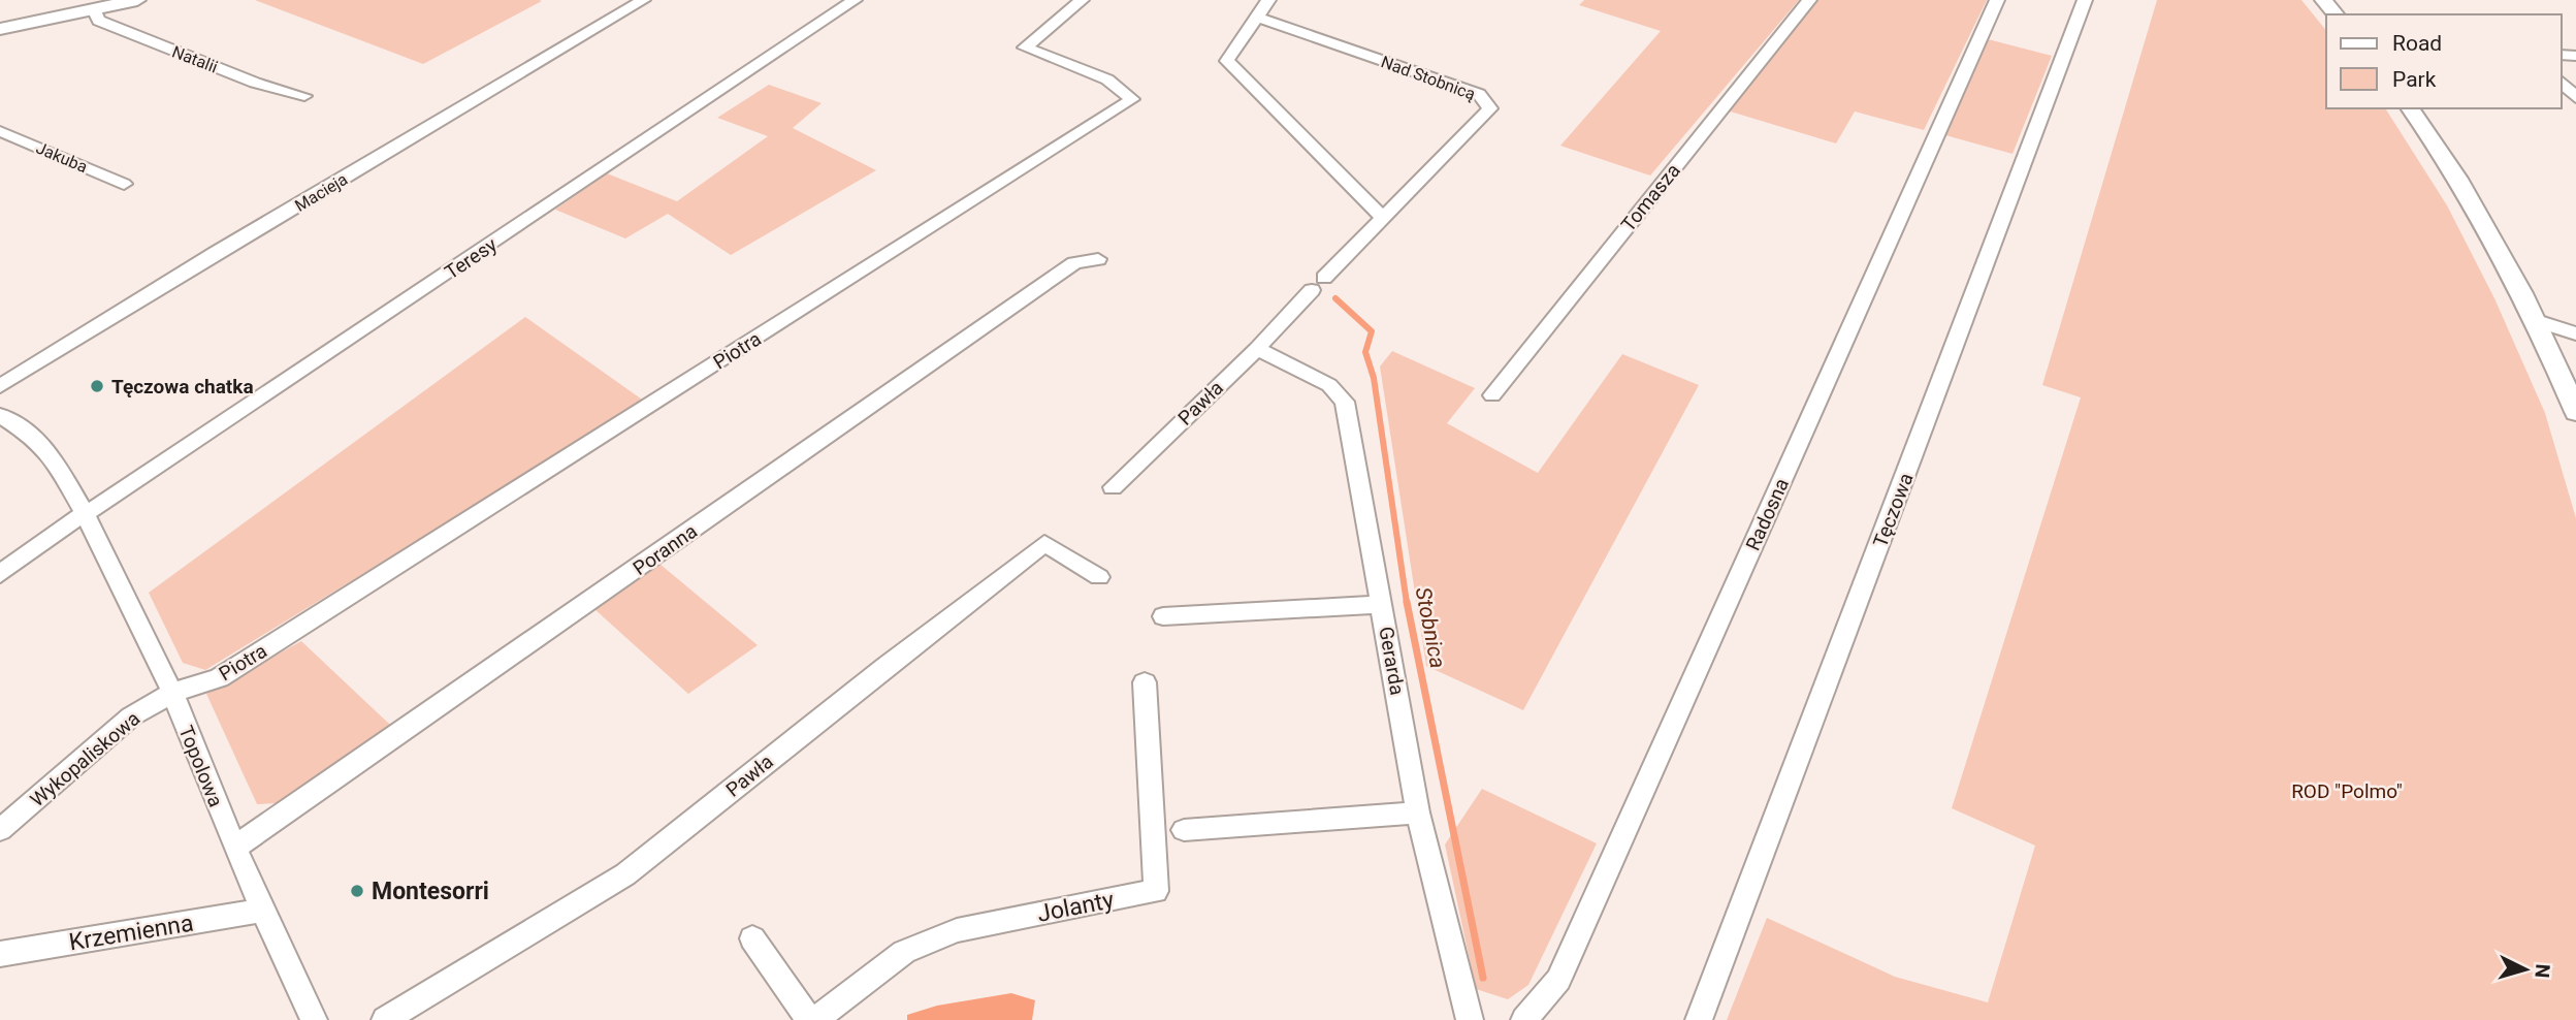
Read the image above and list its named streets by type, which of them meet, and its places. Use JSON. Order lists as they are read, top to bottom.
{
  "streets": {
    "street": [
      "Natalii",
      "Nad Stobnicą",
      "Jakuba",
      "Macieja",
      "Tomasza",
      "Teresy",
      "Piotra",
      "Pawła",
      "Tęczowa",
      "Radosna",
      "Poranna",
      "Gerarda",
      "Wykopaliskowa",
      "Topolowa",
      "Jolanty",
      "Krzemienna"
    ]
  },
  "crossings": [
    ["Nad Stobnicą", "Pawła"],
    ["Nad Stobnicą", "Gerarda"],
    ["Teresy", "Topolowa"],
    ["Piotra", "Wykopaliskowa"],
    ["Piotra", "Topolowa"],
    ["Pawła", "Gerarda"],
    ["Poranna", "Topolowa"],
    ["Wykopaliskowa", "Topolowa"],
    ["Topolowa", "Krzemienna"]
  ],
  "water": ["Stobnica"],
  "parks": ["ROD \"Polmo\""],
  "places": ["Tęczowa chatka", "Montesorri"],
  "legend": ["Road", "Park"],
  "north": "right"
}
